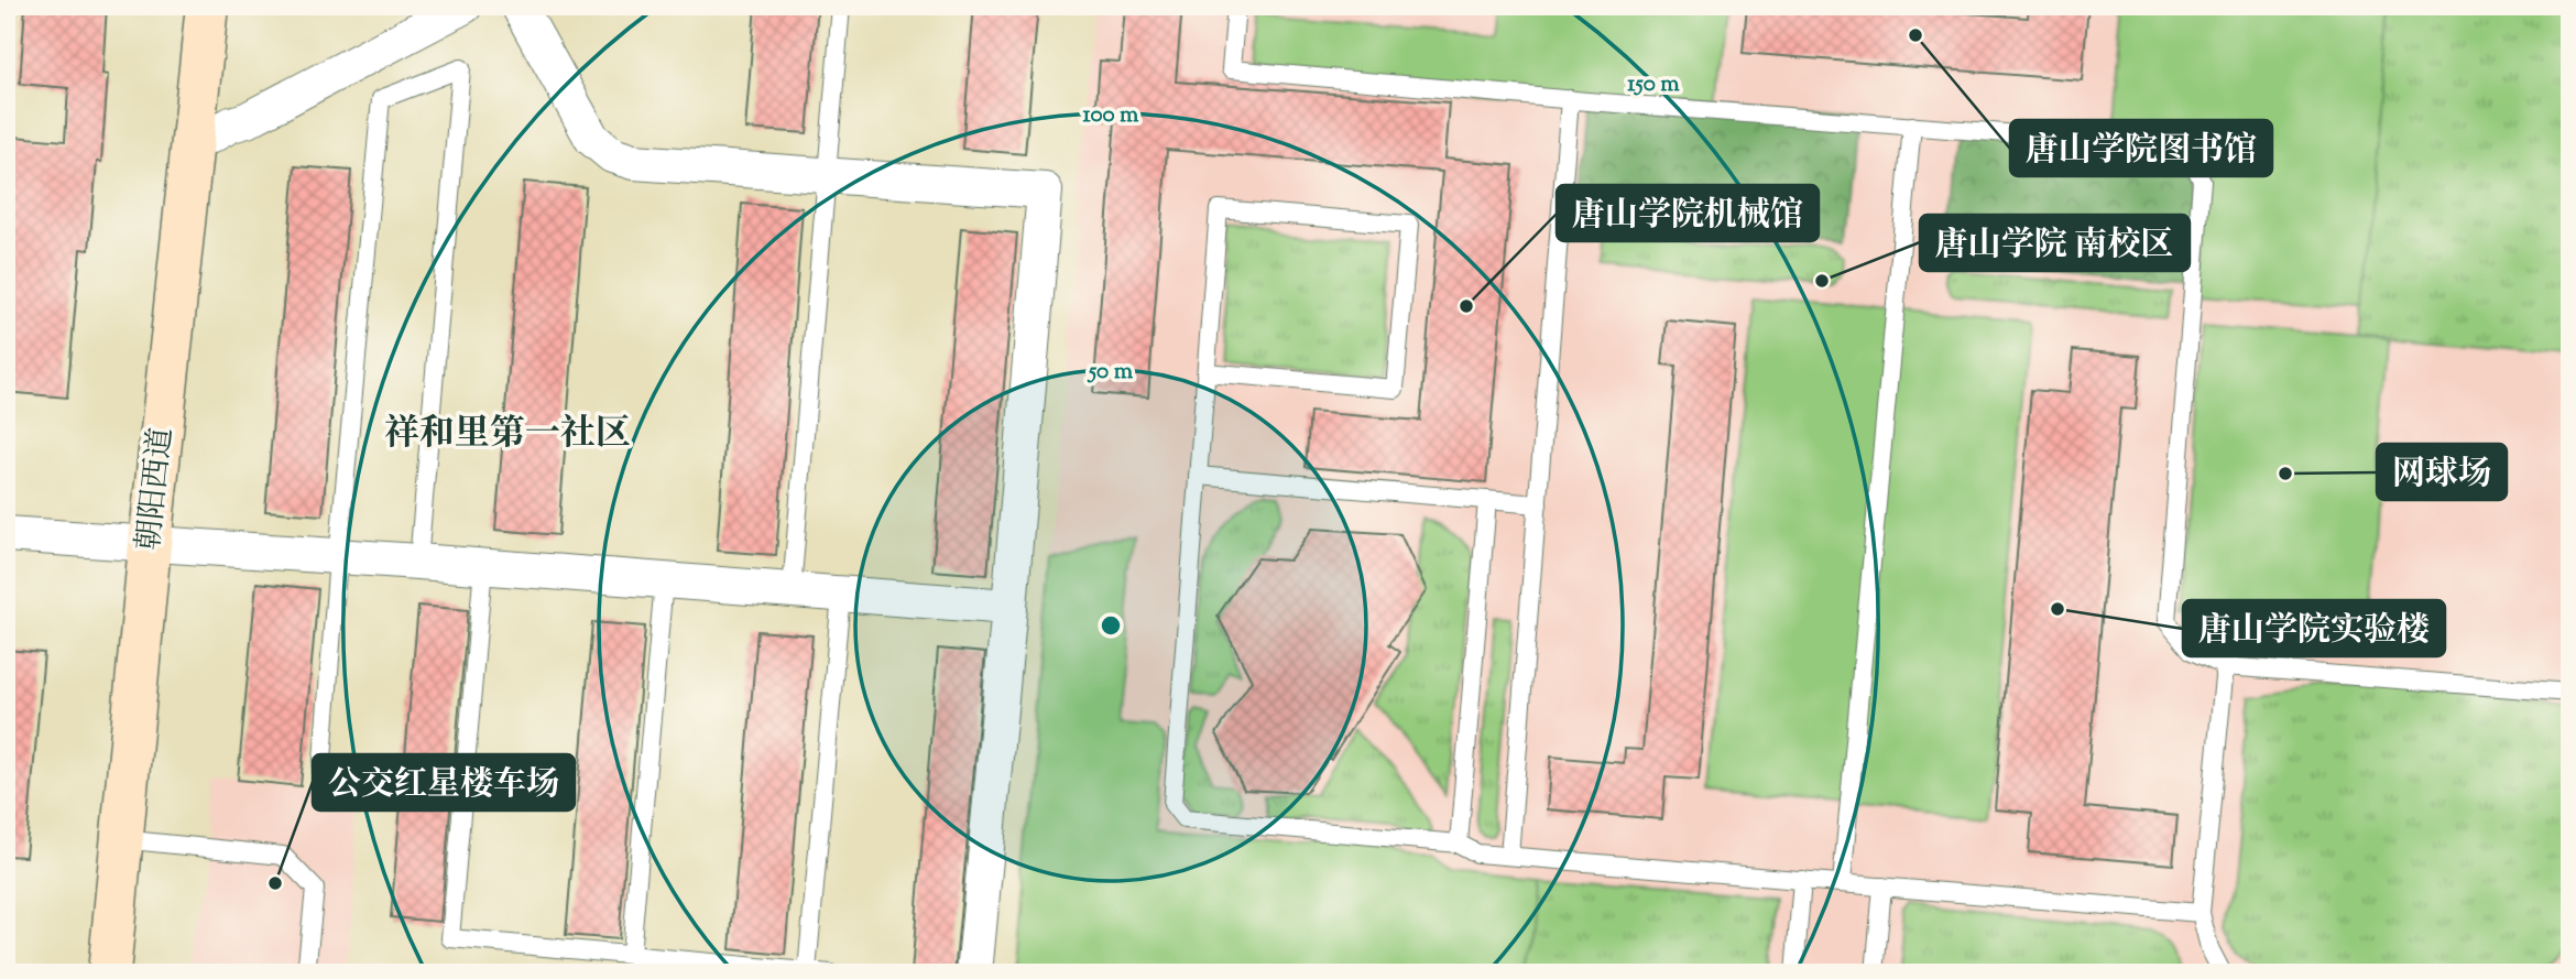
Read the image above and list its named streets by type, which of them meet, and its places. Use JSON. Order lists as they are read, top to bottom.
{
  "streets": {
    "main road": ["朝阳西道"]
  },
  "districts": ["祥和里第一社区"],
  "places": [
    "唐山学院图书馆",
    "唐山学院 南校区",
    "唐山学院机械馆",
    "网球场",
    "唐山学院实验楼",
    "公交红星楼车场"
  ],
  "rings": ["150 m", "100 m", "50 m"]
}
